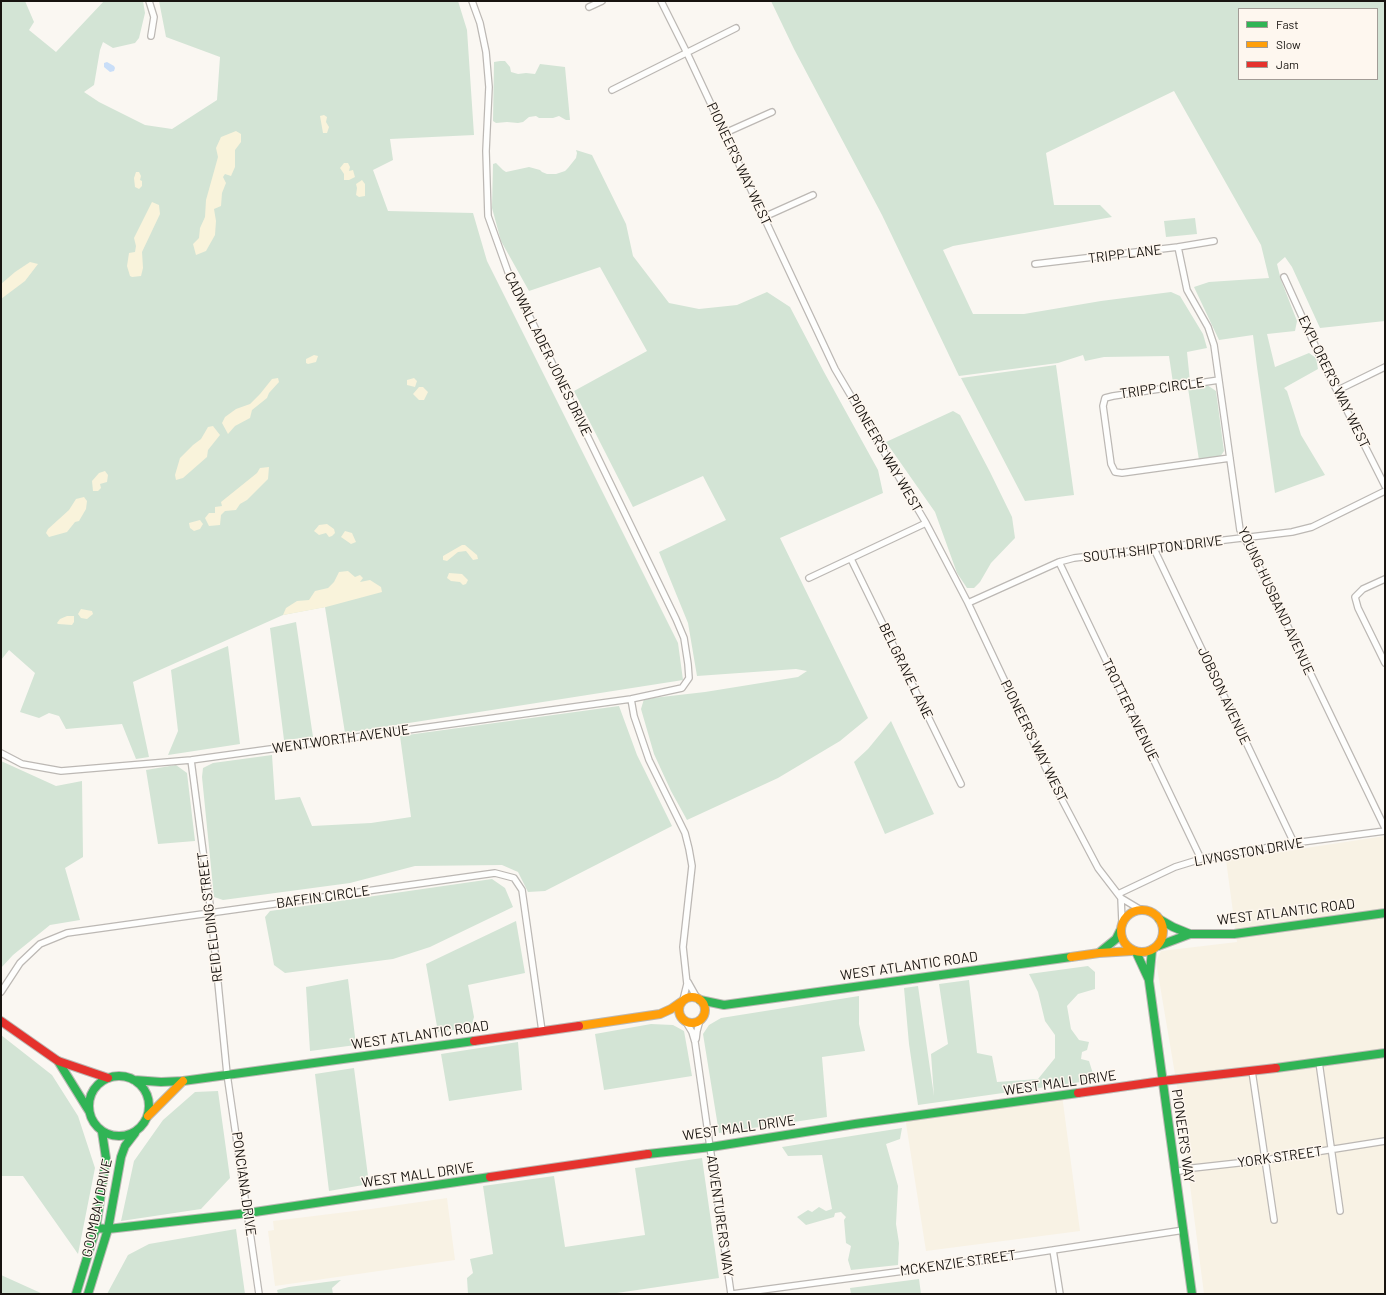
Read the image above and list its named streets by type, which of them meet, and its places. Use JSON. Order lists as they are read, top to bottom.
{
  "streets": {
    "main road": [
      "WEST ATLANTIC ROAD",
      "WEST MALL DRIVE",
      "PIONEER'S WAY",
      "GOOMBAY DRIVE"
    ],
    "street": [
      "PIONEER'S WAY WEST",
      "TRIPP LANE",
      "CADWALLADER JONES DRIVE",
      "EXPLORER'S WAY WEST",
      "TRIPP CIRCLE",
      "SOUTH SHIPTON DRIVE",
      "YOUNG HUSBAND AVENUE",
      "BELGRAVE LANE",
      "JOBSON AVENUE",
      "TROTTER AVENUE",
      "WENTWORTH AVENUE",
      "LIVNGSTON DRIVE",
      "BAFFIN CIRCLE",
      "REID ELDING STREET",
      "YORK STREET",
      "PONCIANA DRIVE",
      "ADVENTURERS WAY",
      "MCKENZIE STREET"
    ]
  },
  "crossings": [
    ["PIONEER'S WAY WEST", "SOUTH SHIPTON DRIVE"],
    ["PIONEER'S WAY WEST", "LIVNGSTON DRIVE"],
    ["PIONEER'S WAY WEST", "WEST ATLANTIC ROAD"],
    ["PIONEER'S WAY WEST", "PIONEER'S WAY"],
    ["TRIPP LANE", "YOUNG HUSBAND AVENUE"],
    ["CADWALLADER JONES DRIVE", "WENTWORTH AVENUE"],
    ["TRIPP CIRCLE", "YOUNG HUSBAND AVENUE"],
    ["SOUTH SHIPTON DRIVE", "YOUNG HUSBAND AVENUE"],
    ["SOUTH SHIPTON DRIVE", "JOBSON AVENUE"],
    ["SOUTH SHIPTON DRIVE", "TROTTER AVENUE"],
    ["YOUNG HUSBAND AVENUE", "LIVNGSTON DRIVE"],
    ["JOBSON AVENUE", "LIVNGSTON DRIVE"],
    ["TROTTER AVENUE", "LIVNGSTON DRIVE"],
    ["WENTWORTH AVENUE", "REID ELDING STREET"],
    ["BAFFIN CIRCLE", "WEST ATLANTIC ROAD"],
    ["BAFFIN CIRCLE", "REID ELDING STREET"],
    ["WEST ATLANTIC ROAD", "REID ELDING STREET"],
    ["WEST ATLANTIC ROAD", "PIONEER'S WAY"],
    ["WEST ATLANTIC ROAD", "PONCIANA DRIVE"],
    ["WEST ATLANTIC ROAD", "GOOMBAY DRIVE"],
    ["WEST ATLANTIC ROAD", "ADVENTURERS WAY"],
    ["REID ELDING STREET", "PONCIANA DRIVE"],
    ["WEST MALL DRIVE", "PIONEER'S WAY"],
    ["WEST MALL DRIVE", "PONCIANA DRIVE"],
    ["WEST MALL DRIVE", "GOOMBAY DRIVE"],
    ["WEST MALL DRIVE", "ADVENTURERS WAY"],
    ["PIONEER'S WAY", "YORK STREET"],
    ["PIONEER'S WAY", "MCKENZIE STREET"],
    ["ADVENTURERS WAY", "MCKENZIE STREET"]
  ],
  "legend": ["Fast", "Slow", "Jam"]
}
